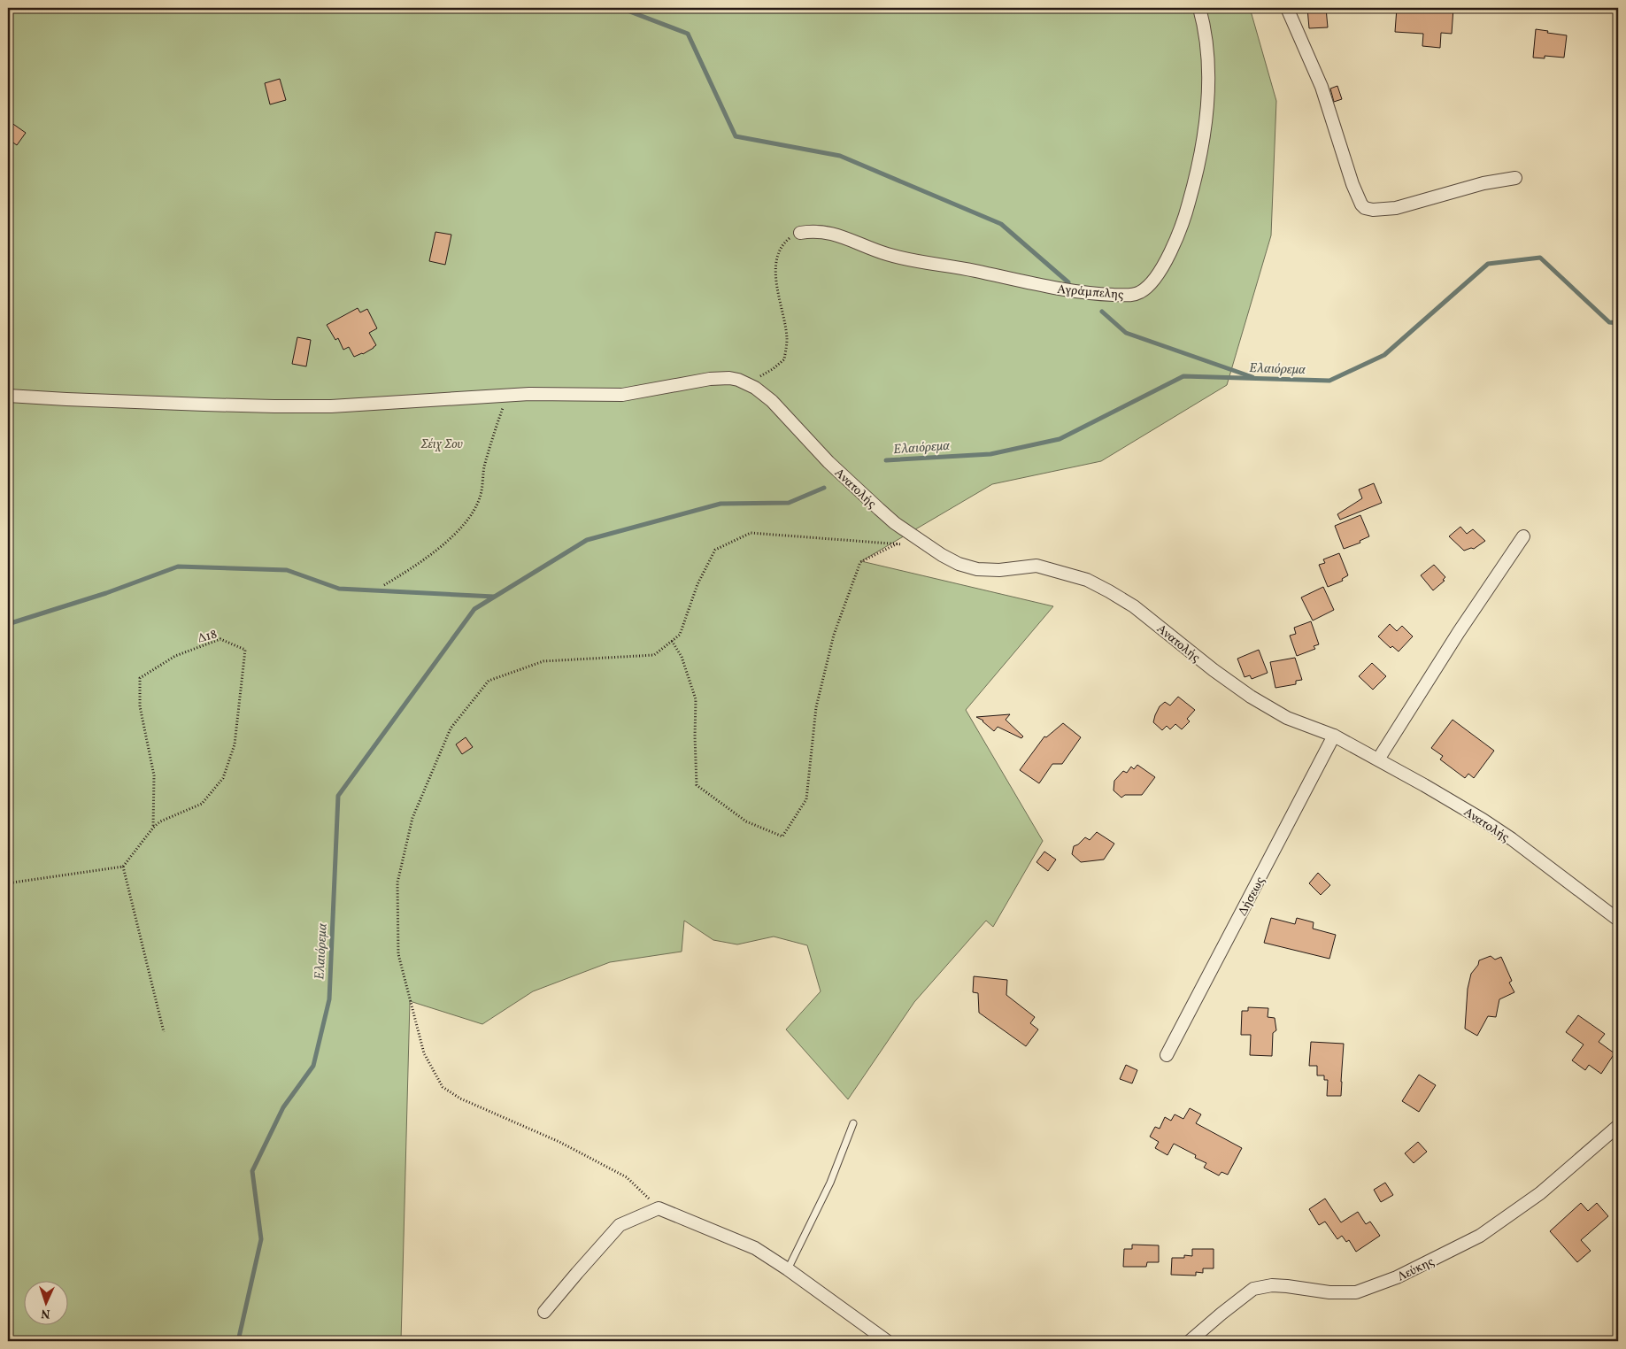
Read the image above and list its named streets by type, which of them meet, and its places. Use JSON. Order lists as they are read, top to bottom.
{
  "streets": {
    "street": [
      "Αγράμπελης",
      "Ανατολής",
      "Δήσεως",
      "Λεύκης"
    ],
    "path": ["Δ18"]
  },
  "crossings": [
    ["Ανατολής", "Δήσεως"]
  ],
  "water": ["Ελαιόρεμα"],
  "parks": ["Σέιχ Σου"],
  "north": "bottom"
}
